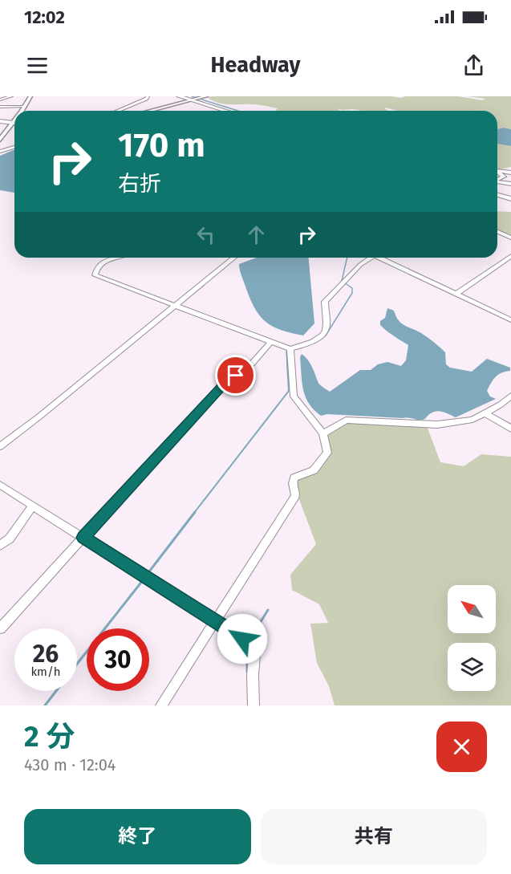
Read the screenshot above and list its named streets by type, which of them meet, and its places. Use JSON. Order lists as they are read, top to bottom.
{
  "north": "top left",
  "page": {
    "status": "12:02",
    "header": "Headway",
    "turn": ["170 m", "右折"],
    "speed": "26 km/h",
    "limit": "30",
    "heading": ["2 分", "430 m · 12:04"],
    "buttons": ["終了", "共有"]
  }
}
